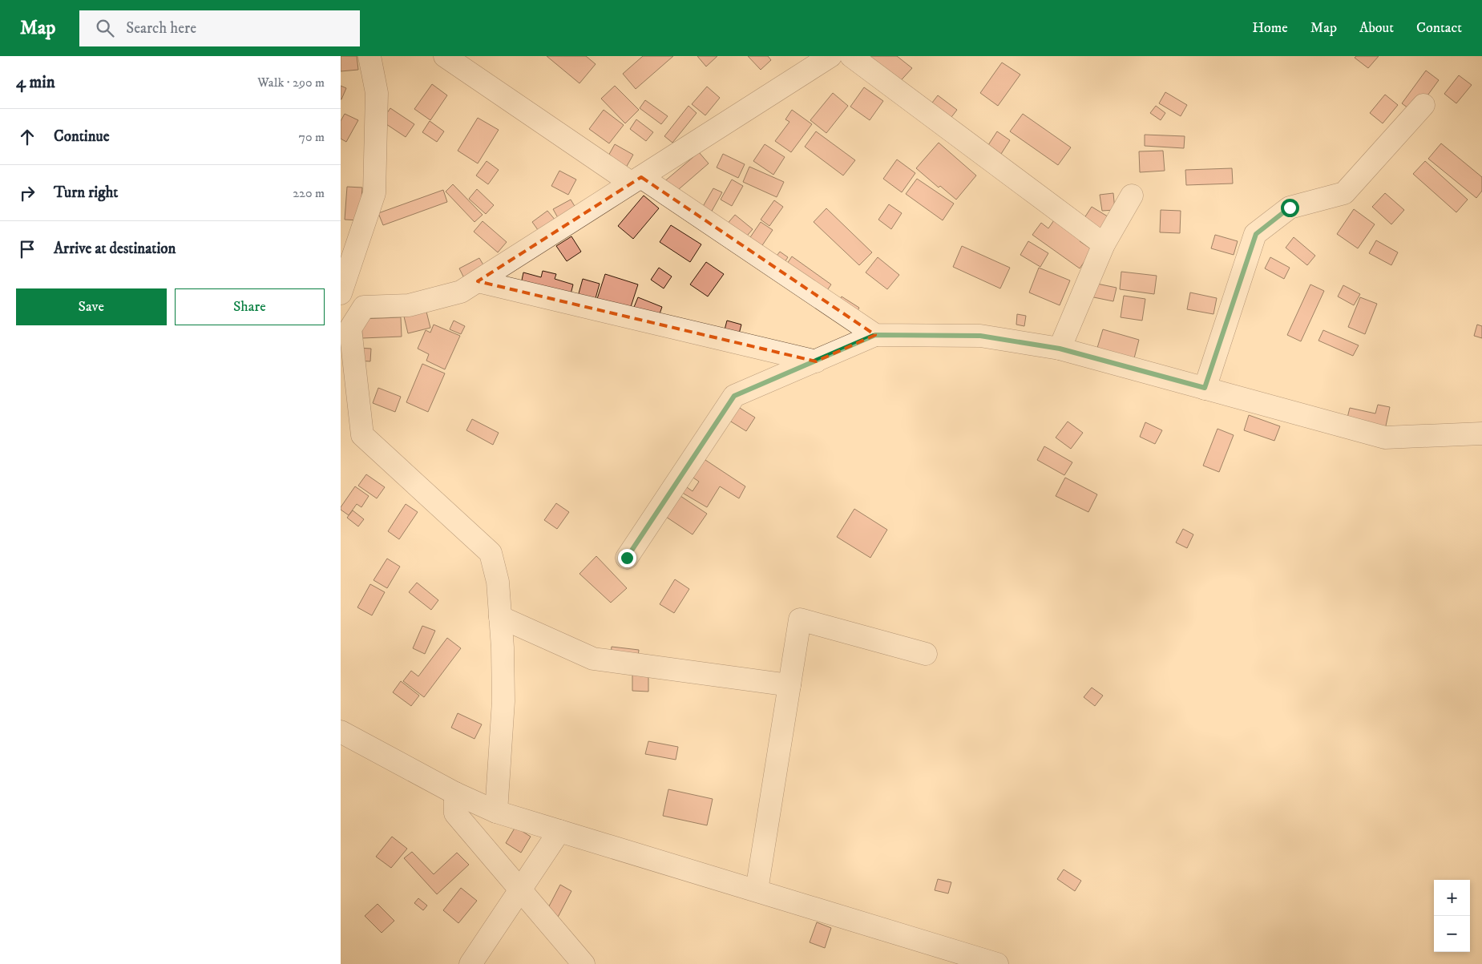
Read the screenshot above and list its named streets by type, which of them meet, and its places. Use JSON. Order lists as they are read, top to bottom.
{
  "page": {
    "header": "Map",
    "search": "Search here",
    "nav": [
      "Home",
      "Map",
      "About",
      "Contact"
    ],
    "heading": ["4 min", "Walk · 290 m"],
    "list": [
      ["Continue", "70 m"],
      ["Turn right", "220 m"],
      "Arrive at destination"
    ],
    "buttons": ["Save", "Share"],
    "map_buttons": ["+", "−"]
  }
}
